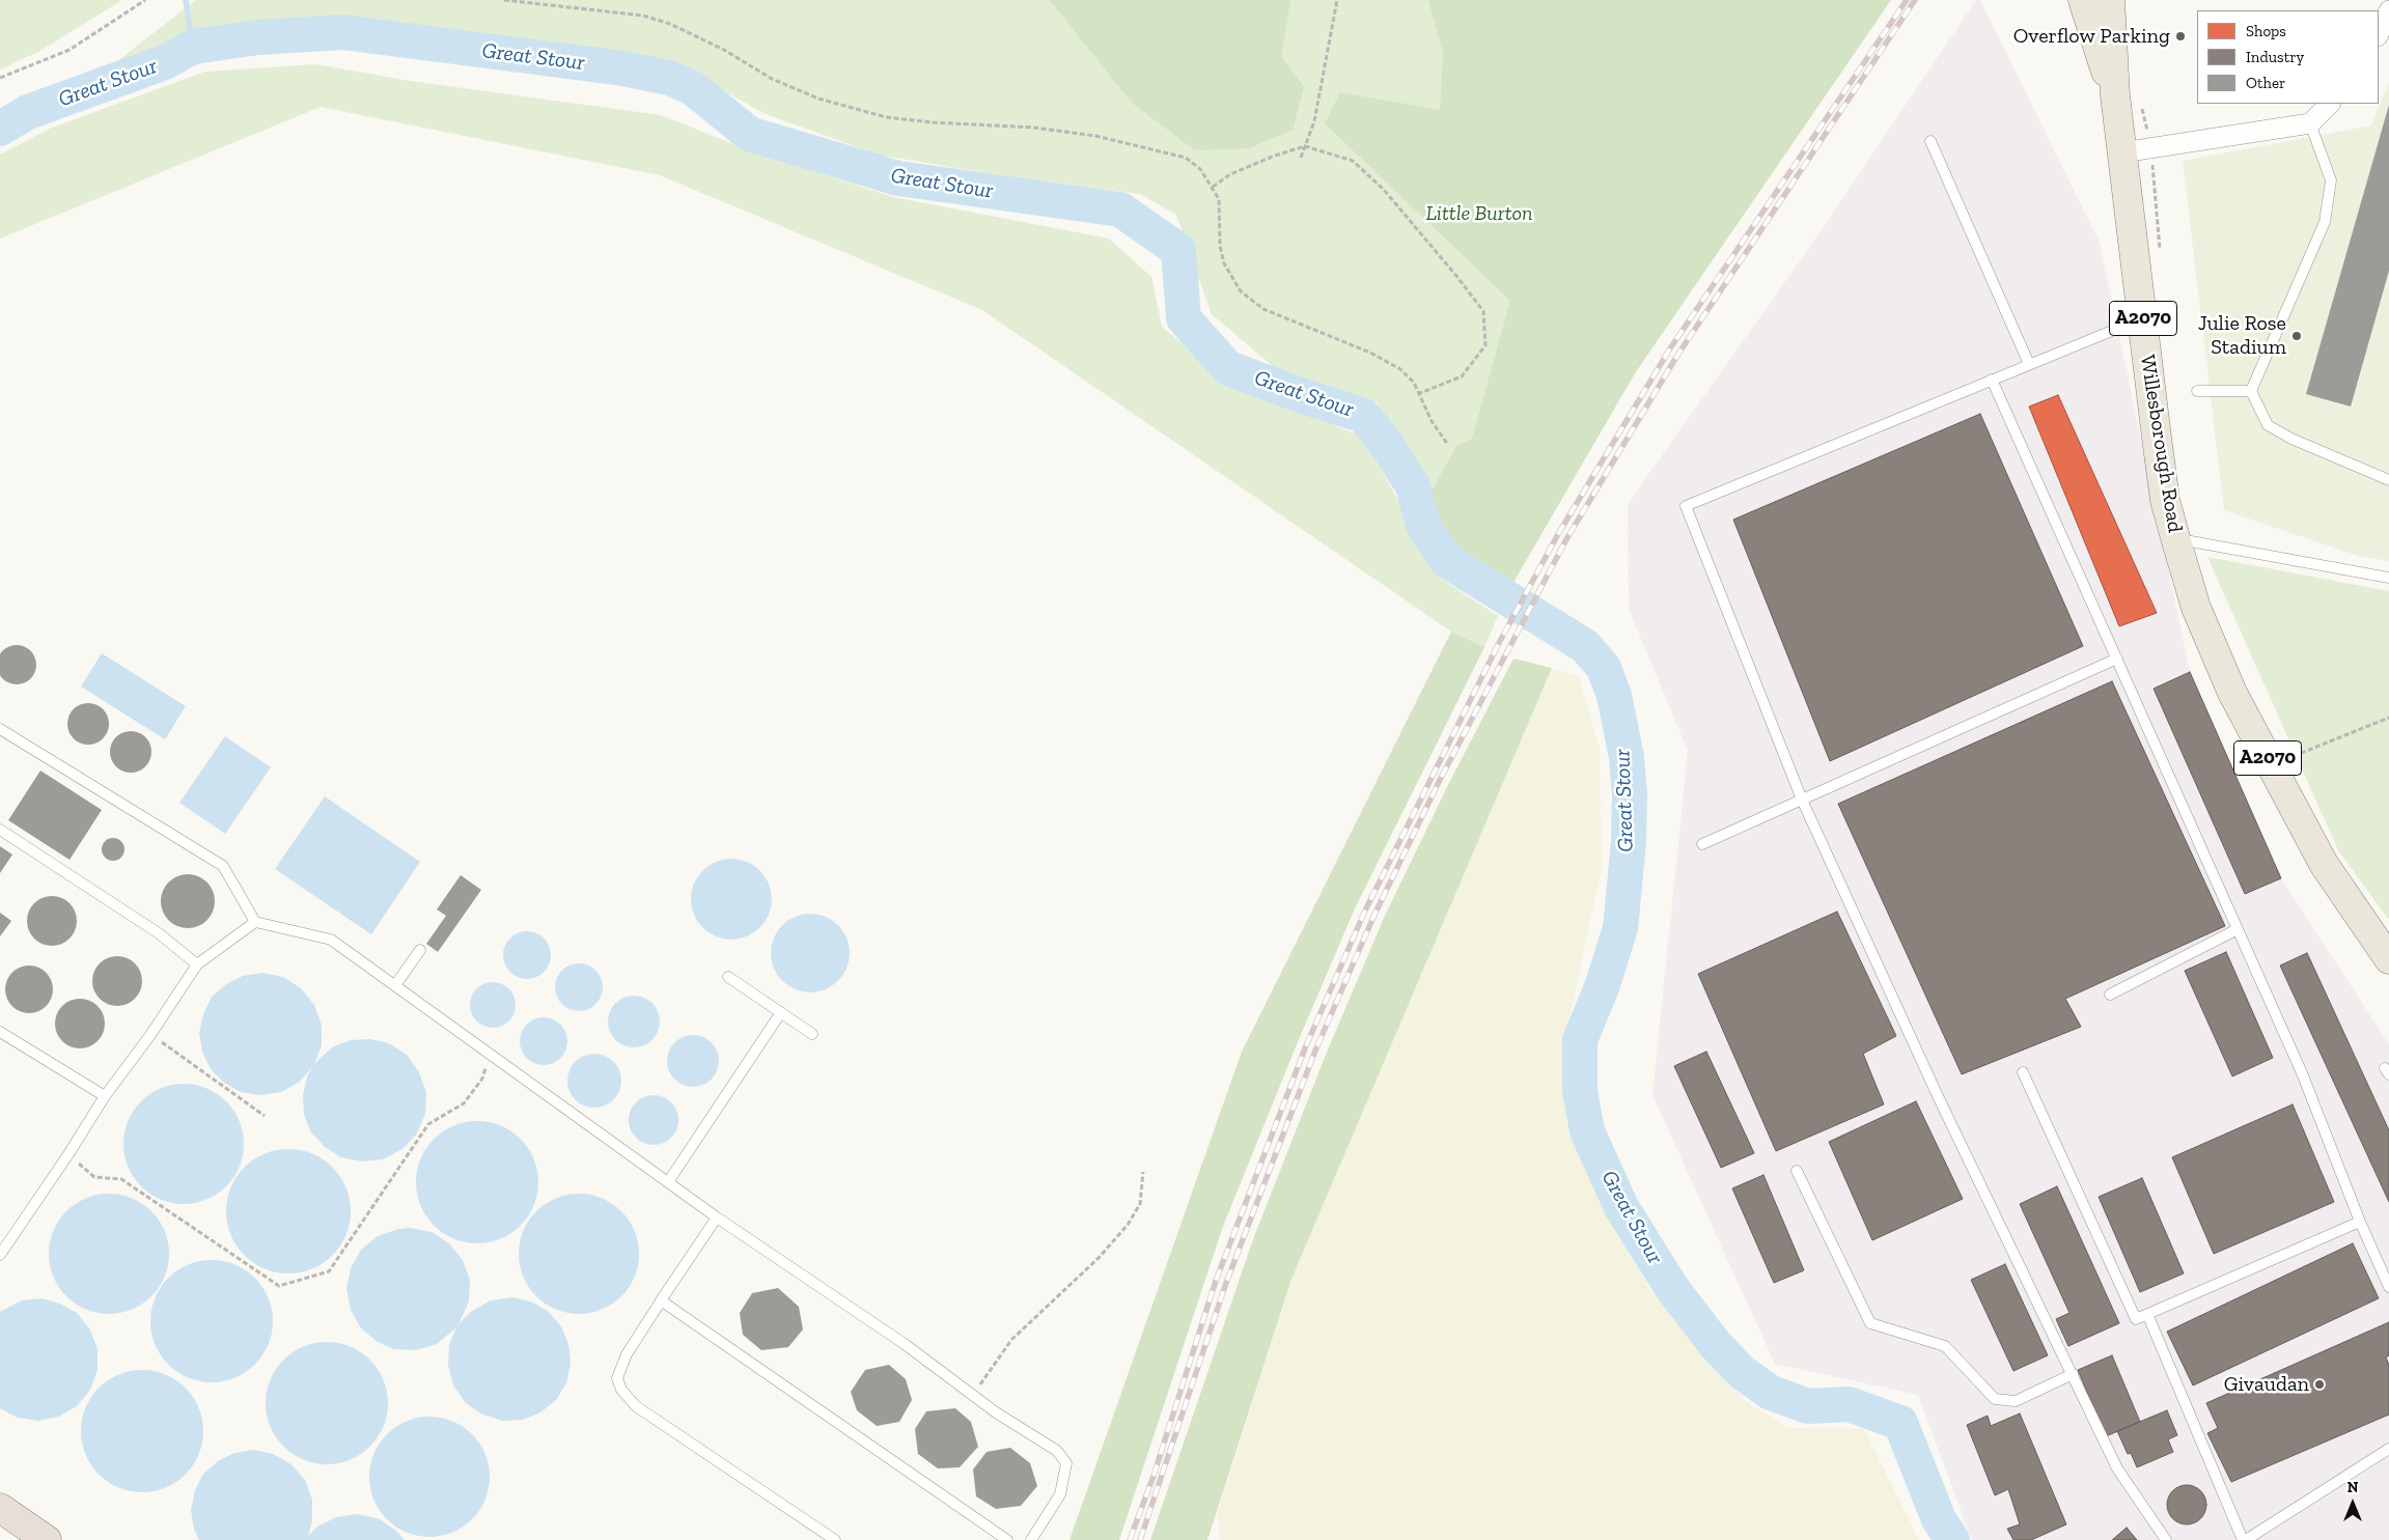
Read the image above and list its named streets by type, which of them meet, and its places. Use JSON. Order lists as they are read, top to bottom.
{
  "streets": {
    "main road": ["A2070", "Willesborough Road"]
  },
  "water": ["Great Stour"],
  "parks": ["Little Burton"],
  "places": ["Overflow Parking", "Julie Rose Stadium", "Givaudan"],
  "legend": ["Shops", "Industry", "Other"],
  "north": "top"
}
